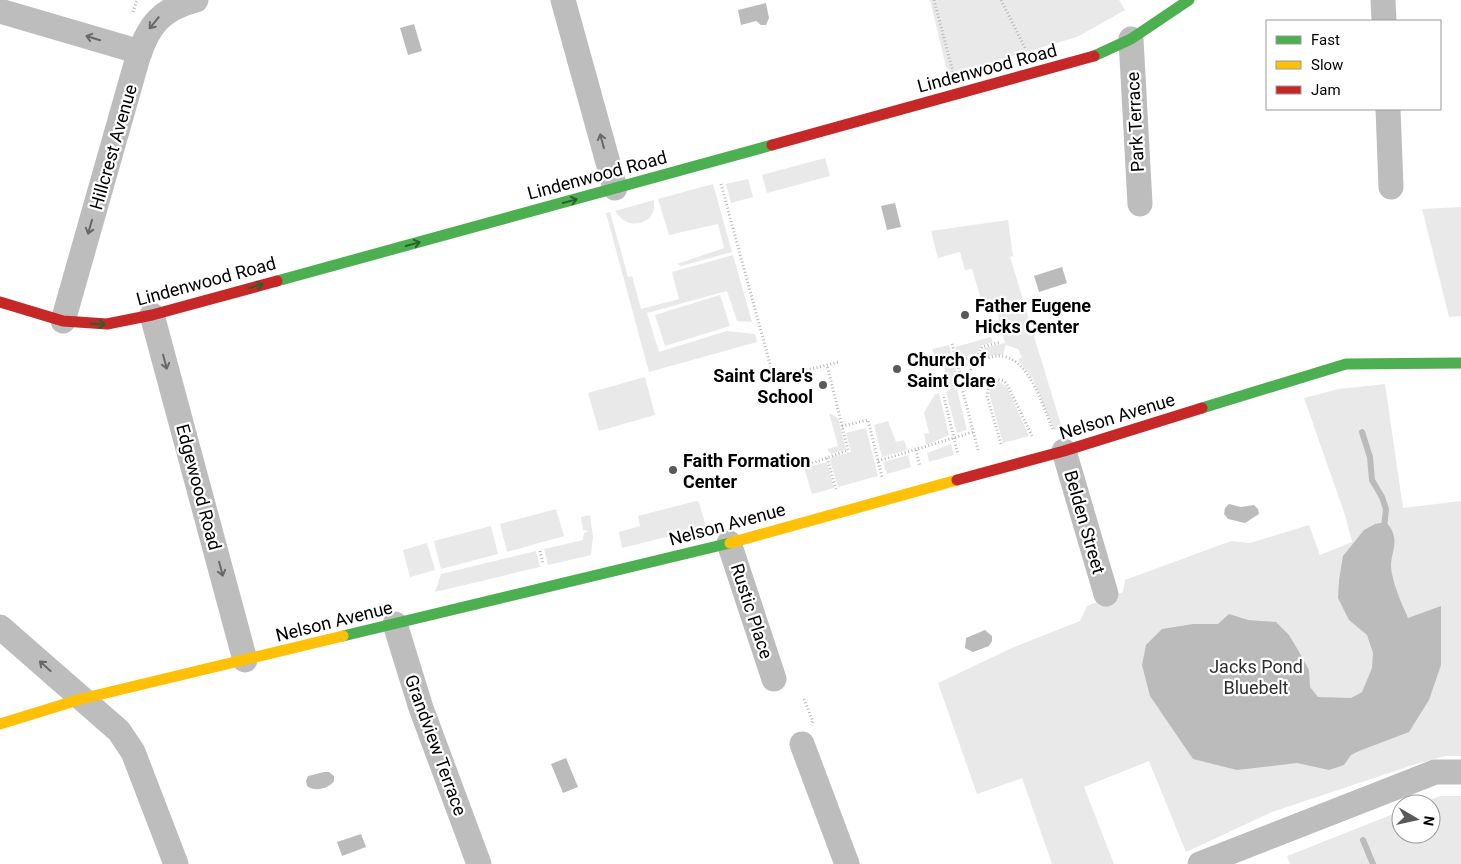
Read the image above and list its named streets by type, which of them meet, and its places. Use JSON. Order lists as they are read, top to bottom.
{
  "streets": {
    "street": [
      "Lindenwood Road",
      "Park Terrace",
      "Hillcrest Avenue",
      "Nelson Avenue",
      "Edgewood Road",
      "Belden Street",
      "Rustic Place",
      "Grandview Terrace"
    ]
  },
  "crossings": [
    ["Lindenwood Road", "Park Terrace"],
    ["Lindenwood Road", "Hillcrest Avenue"],
    ["Lindenwood Road", "Edgewood Road"],
    ["Nelson Avenue", "Edgewood Road"],
    ["Nelson Avenue", "Belden Street"],
    ["Nelson Avenue", "Rustic Place"],
    ["Nelson Avenue", "Grandview Terrace"]
  ],
  "one_way": ["Lindenwood Road", "Hillcrest Avenue", "Edgewood Road"],
  "parks": ["Jacks Pond Bluebelt"],
  "places": [
    "Father Eugene Hicks Center",
    "Church of Saint Clare",
    "Saint Clare's School",
    "Faith Formation Center"
  ],
  "legend": ["Fast", "Slow", "Jam"],
  "north": "right"
}
